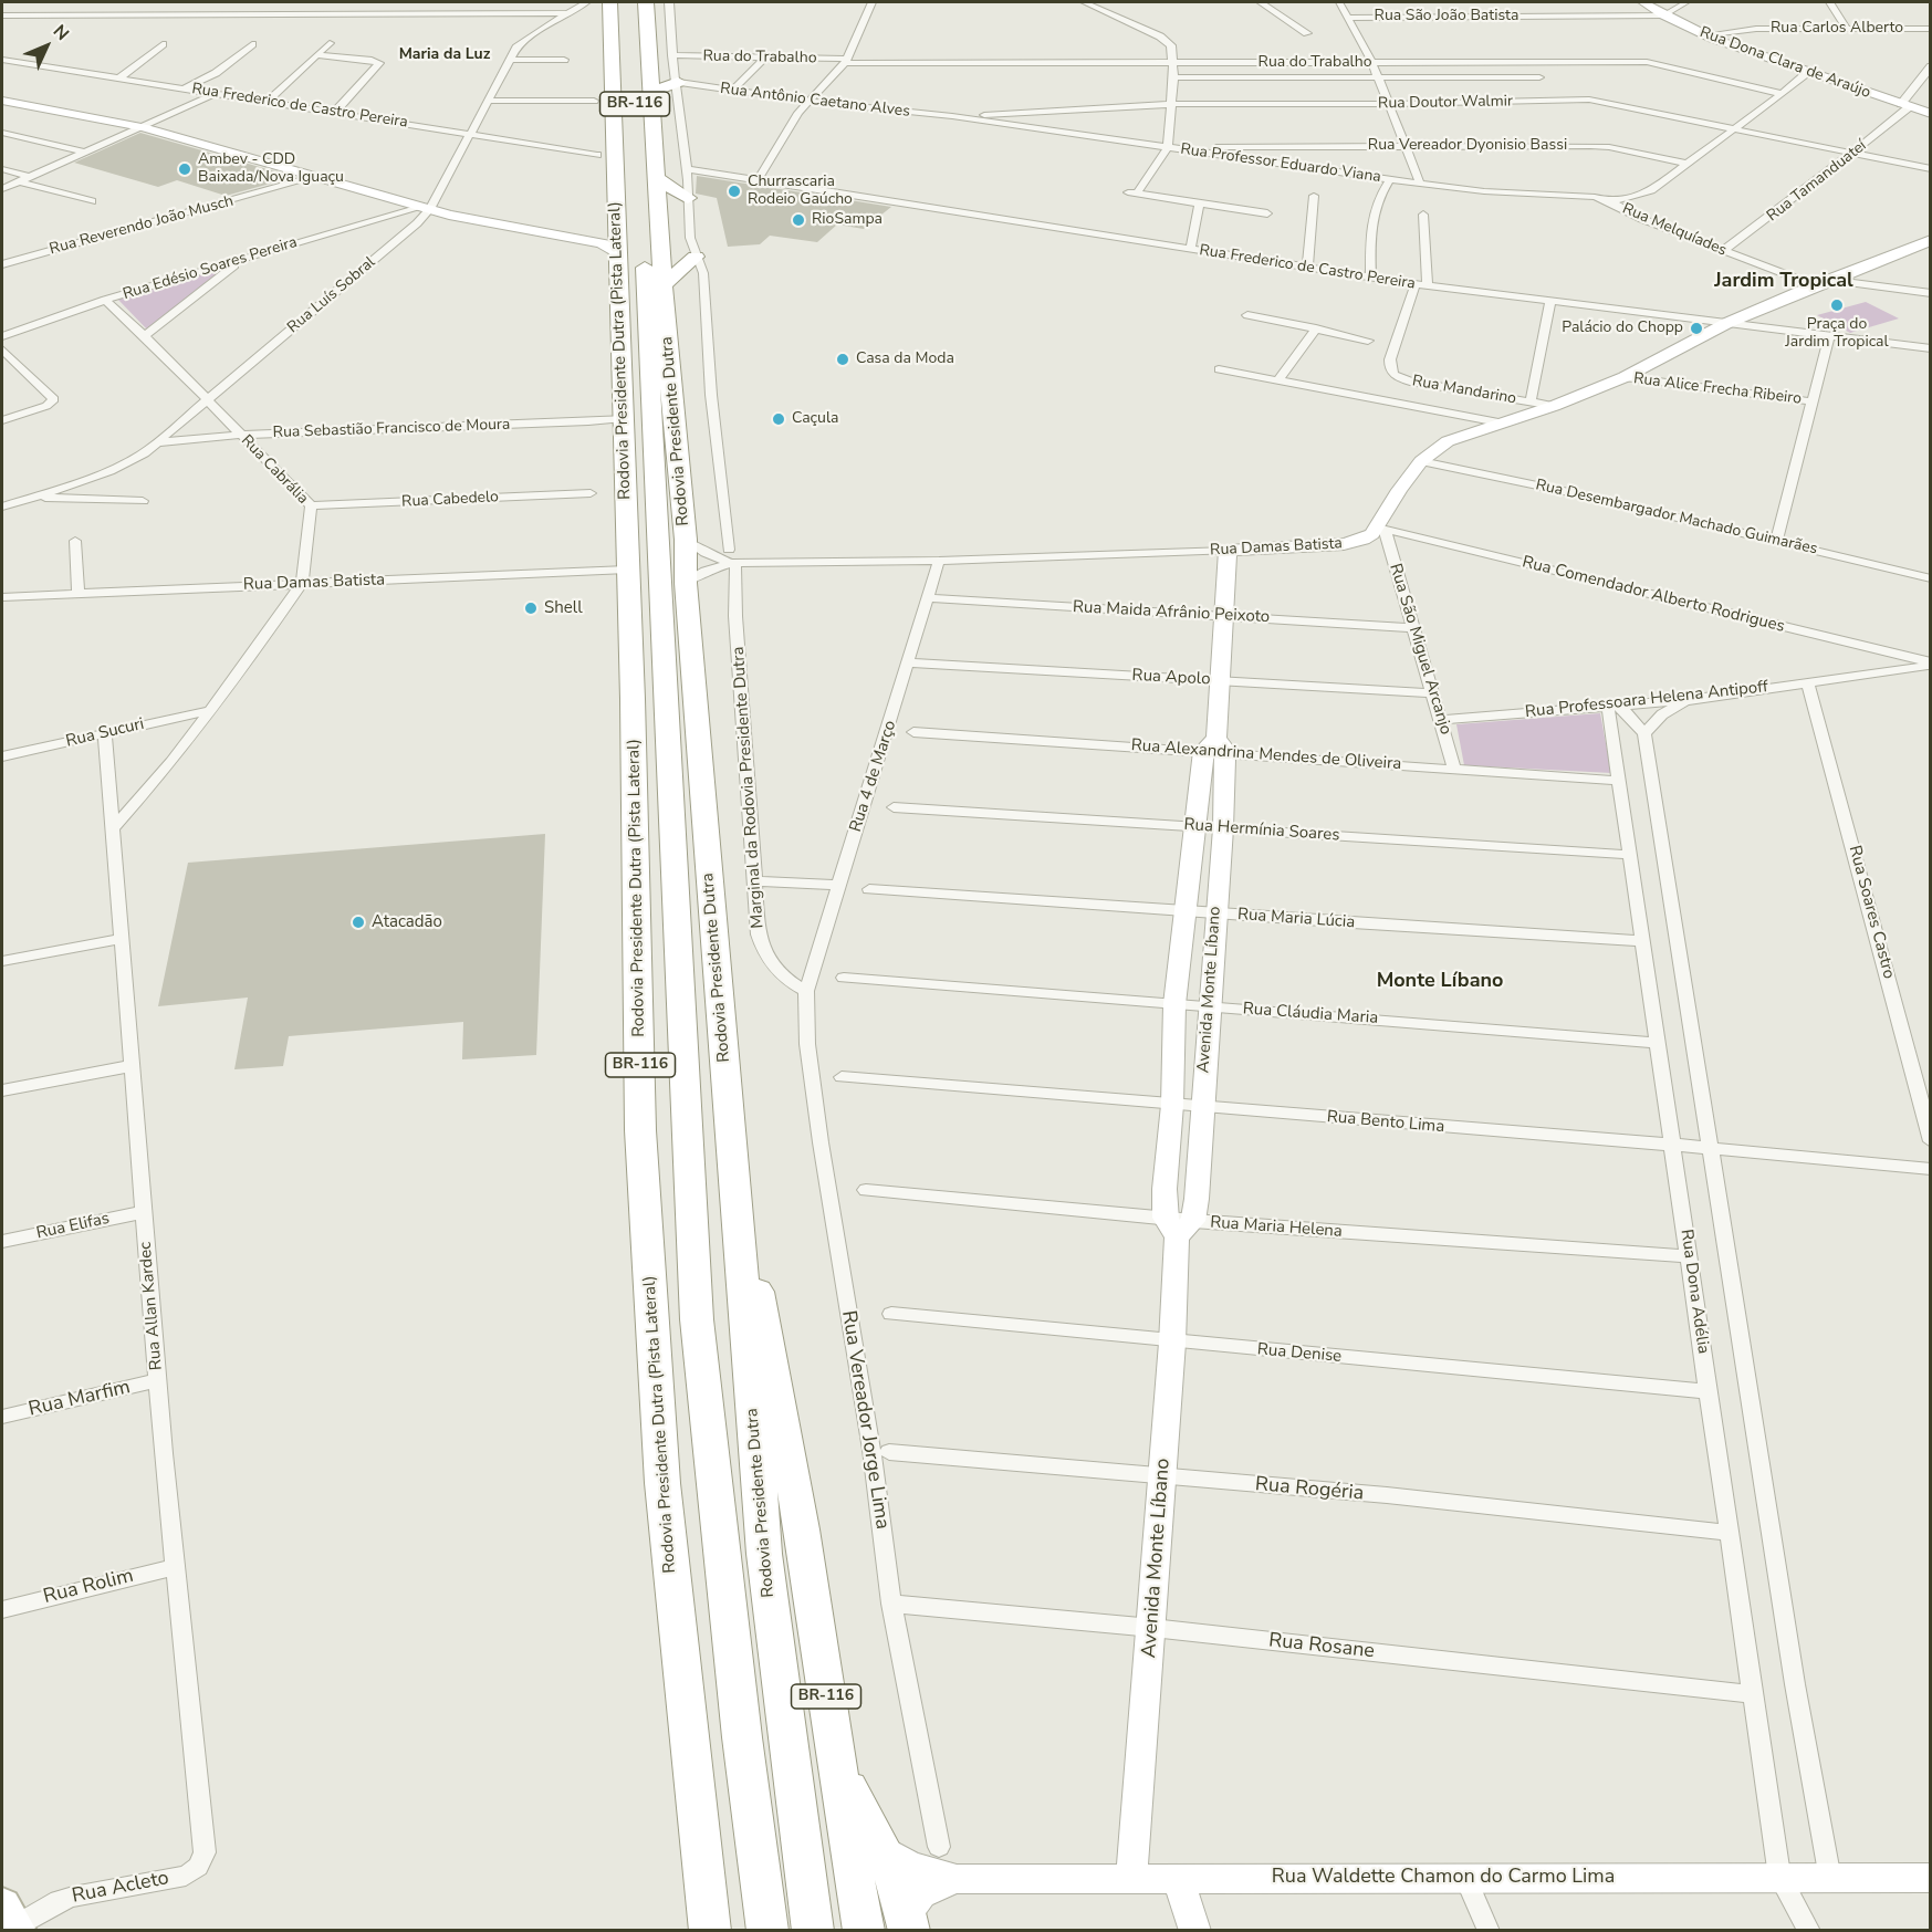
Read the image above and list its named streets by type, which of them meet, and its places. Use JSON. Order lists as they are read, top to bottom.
{
  "streets": {
    "highway": ["BR-116", "Rodovia Presidente Dutra (Pista Lateral)", "Rodovia Presidente Dutra"],
    "street": [
      "Rua São João Batista",
      "Rua Carlos Alberto",
      "Rua do Trabalho",
      "Rua Dona Clara de Araújo",
      "Rua Antônio Caetano Alves",
      "Rua Doutor Walmir",
      "Rua Frederico de Castro Pereira",
      "Rua Vereador Dyonisio Bassi",
      "Rua Professor Eduardo Viana",
      "Rua Tamanduateí",
      "Rua Reverendo João Musch",
      "Rua Melquíades",
      "Rua Edésio Soares Pereira",
      "Rua Luís Sobral",
      "Rua Alice Frecha Ribeiro",
      "Rua Mandarino",
      "Rua Sebastião Francisco de Moura",
      "Rua Cabrália",
      "Rua Cabedelo",
      "Rua Desembargador Machado Guimarães",
      "Rua Damas Batista",
      "Rua Comendador Alberto Rodrigues",
      "Rua Maida Afrânio Peixoto",
      "Rua São Miguel Arcanjo",
      "Rua Apolo",
      "Rua Professoara Helena Antipoff",
      "Rua Sucuri",
      "Rua Alexandrina Mendes de Oliveira",
      "Rua 4 de Março",
      "Marginal da Rodovia Presidente Dutra",
      "Rua Hermínia Soares",
      "Rua Soares Castro",
      "Rua Maria Lúcia",
      "Avenida Monte Líbano",
      "Rua Cláudia Maria",
      "Rua Bento Lima",
      "Rua Elifas",
      "Rua Maria Helena",
      "Rua Dona Adélia",
      "Rua Allan Kardec",
      "Rua Denise",
      "Rua Marfim",
      "Rua Vereador Jorge Lima",
      "Rua Rogéria",
      "Rua Rolim",
      "Rua Rosane",
      "Rua Waldette Chamon do Carmo Lima",
      "Rua Acleto"
    ]
  },
  "crossings": [
    ["Rua São João Batista", "Rua Dona Clara de Araújo"],
    ["Rua Carlos Alberto", "Rua Dona Clara de Araújo"],
    ["Rua Dona Clara de Araújo", "Rua Tamanduateí"],
    ["Rua Antônio Caetano Alves", "Rua Doutor Walmir"],
    ["Rua Antônio Caetano Alves", "Rua Professor Eduardo Viana"],
    ["Rua Doutor Walmir", "Rua Professor Eduardo Viana"],
    ["Rua Doutor Walmir", "Rua Tamanduateí"],
    ["BR-116", "Rodovia Presidente Dutra"],
    ["Rua Frederico de Castro Pereira", "Rua Luís Sobral"],
    ["Rua Frederico de Castro Pereira", "Rua Mandarino"],
    ["Rua Vereador Dyonisio Bassi", "Rua Professor Eduardo Viana"],
    ["Rua Professor Eduardo Viana", "Rua Melquíades"],
    ["Rua Tamanduateí", "Rua Melquíades"],
    ["Rua Edésio Soares Pereira", "Rua Luís Sobral"],
    ["Rua Edésio Soares Pereira", "Rua Cabrália"],
    ["Rua Luís Sobral", "Rua Sebastião Francisco de Moura"],
    ["Rua Luís Sobral", "Rua Cabrália"],
    ["Rodovia Presidente Dutra (Pista Lateral)", "Rua Sebastião Francisco de Moura"],
    ["Rodovia Presidente Dutra (Pista Lateral)", "Rua Damas Batista"],
    ["Rua Sebastião Francisco de Moura", "Rua Cabrália"],
    ["Rodovia Presidente Dutra", "Rua Damas Batista"],
    ["Rua Cabrália", "Rua Cabedelo"],
    ["Rua Cabrália", "Rua Damas Batista"],
    ["Rua Cabrália", "Rua Sucuri"],
    ["Rua Cabrália", "Rua Allan Kardec"],
    ["Rua Damas Batista", "Rua Comendador Alberto Rodrigues"],
    ["Rua Damas Batista", "Rua São Miguel Arcanjo"],
    ["Rua Damas Batista", "Rua 4 de Março"],
    ["Rua Damas Batista", "Marginal da Rodovia Presidente Dutra"],
    ["Rua Damas Batista", "Avenida Monte Líbano"],
    ["Rua Comendador Alberto Rodrigues", "Rua São Miguel Arcanjo"],
    ["Rua Comendador Alberto Rodrigues", "Rua Professoara Helena Antipoff"],
    ["Rua Maida Afrânio Peixoto", "Rua São Miguel Arcanjo"],
    ["Rua Maida Afrânio Peixoto", "Rua 4 de Março"],
    ["Rua Maida Afrânio Peixoto", "Avenida Monte Líbano"],
    ["Rua São Miguel Arcanjo", "Rua Apolo"],
    ["Rua São Miguel Arcanjo", "Rua Professoara Helena Antipoff"],
    ["Rua São Miguel Arcanjo", "Rua Alexandrina Mendes de Oliveira"],
    ["Rua Apolo", "Rua 4 de Março"],
    ["Rua Apolo", "Avenida Monte Líbano"],
    ["Rua Professoara Helena Antipoff", "Rua Soares Castro"],
    ["Rua Professoara Helena Antipoff", "Rua Dona Adélia"],
    ["Rua Sucuri", "Rua Allan Kardec"],
    ["Rua Alexandrina Mendes de Oliveira", "Avenida Monte Líbano"],
    ["Rua Alexandrina Mendes de Oliveira", "Rua Dona Adélia"],
    ["Rua 4 de Março", "Marginal da Rodovia Presidente Dutra"],
    ["Rua 4 de Março", "Rua Vereador Jorge Lima"],
    ["Marginal da Rodovia Presidente Dutra", "Rua Vereador Jorge Lima"],
    ["Rua Hermínia Soares", "Avenida Monte Líbano"],
    ["Rua Hermínia Soares", "Rua Dona Adélia"],
    ["Rua Maria Lúcia", "Avenida Monte Líbano"],
    ["Rua Maria Lúcia", "Rua Dona Adélia"],
    ["Avenida Monte Líbano", "Rua Cláudia Maria"],
    ["Avenida Monte Líbano", "Rua Bento Lima"],
    ["Avenida Monte Líbano", "Rua Maria Helena"],
    ["Avenida Monte Líbano", "Rua Denise"],
    ["Avenida Monte Líbano", "Rua Rogéria"],
    ["Avenida Monte Líbano", "Rua Rosane"],
    ["Avenida Monte Líbano", "Rua Waldette Chamon do Carmo Lima"],
    ["Rua Cláudia Maria", "Rua Dona Adélia"],
    ["Rua Bento Lima", "Rua Dona Adélia"],
    ["Rua Elifas", "Rua Allan Kardec"],
    ["Rua Maria Helena", "Rua Dona Adélia"],
    ["Rua Dona Adélia", "Rua Denise"],
    ["Rua Dona Adélia", "Rua Rogéria"],
    ["Rua Dona Adélia", "Rua Rosane"],
    ["Rua Dona Adélia", "Rua Waldette Chamon do Carmo Lima"],
    ["Rua Allan Kardec", "Rua Marfim"],
    ["Rua Allan Kardec", "Rua Rolim"],
    ["Rua Allan Kardec", "Rua Acleto"],
    ["Rua Vereador Jorge Lima", "Rua Rosane"]
  ],
  "districts": ["Maria da Luz", "Jardim Tropical", "Monte Líbano"],
  "places": [
    "Ambev - CDD Baixada/Nova Iguaçu",
    "Churrascaria Rodeio Gaúcho",
    "RioSampa",
    "Praça do Jardim Tropical",
    "Palácio do Chopp",
    "Casa da Moda",
    "Caçula",
    "Shell",
    "Atacadão"
  ],
  "north": "top right"
}
